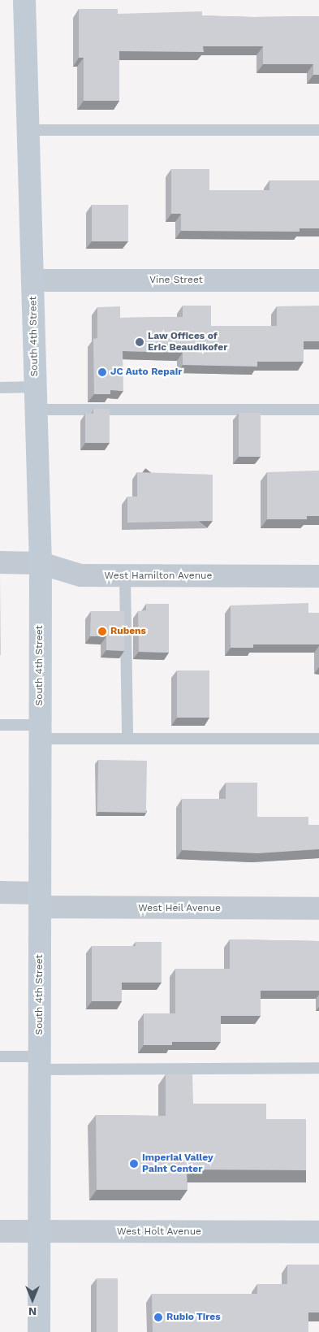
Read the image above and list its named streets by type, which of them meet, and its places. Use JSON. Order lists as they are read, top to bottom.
{
  "streets": {
    "main road": ["South 4th Street"],
    "street": [
      "Vine Street",
      "West Hamilton Avenue",
      "West Heil Avenue",
      "West Holt Avenue"
    ]
  },
  "crossings": [
    ["Vine Street", "South 4th Street"],
    ["South 4th Street", "West Hamilton Avenue"],
    ["South 4th Street", "West Heil Avenue"],
    ["South 4th Street", "West Holt Avenue"]
  ],
  "places": [
    "Law Offices of Eric Beaudikofer",
    "JC Auto Repair",
    "Rubens",
    "Imperial Valley Paint Center",
    "Rubio Tires"
  ],
  "north": "bottom"
}
